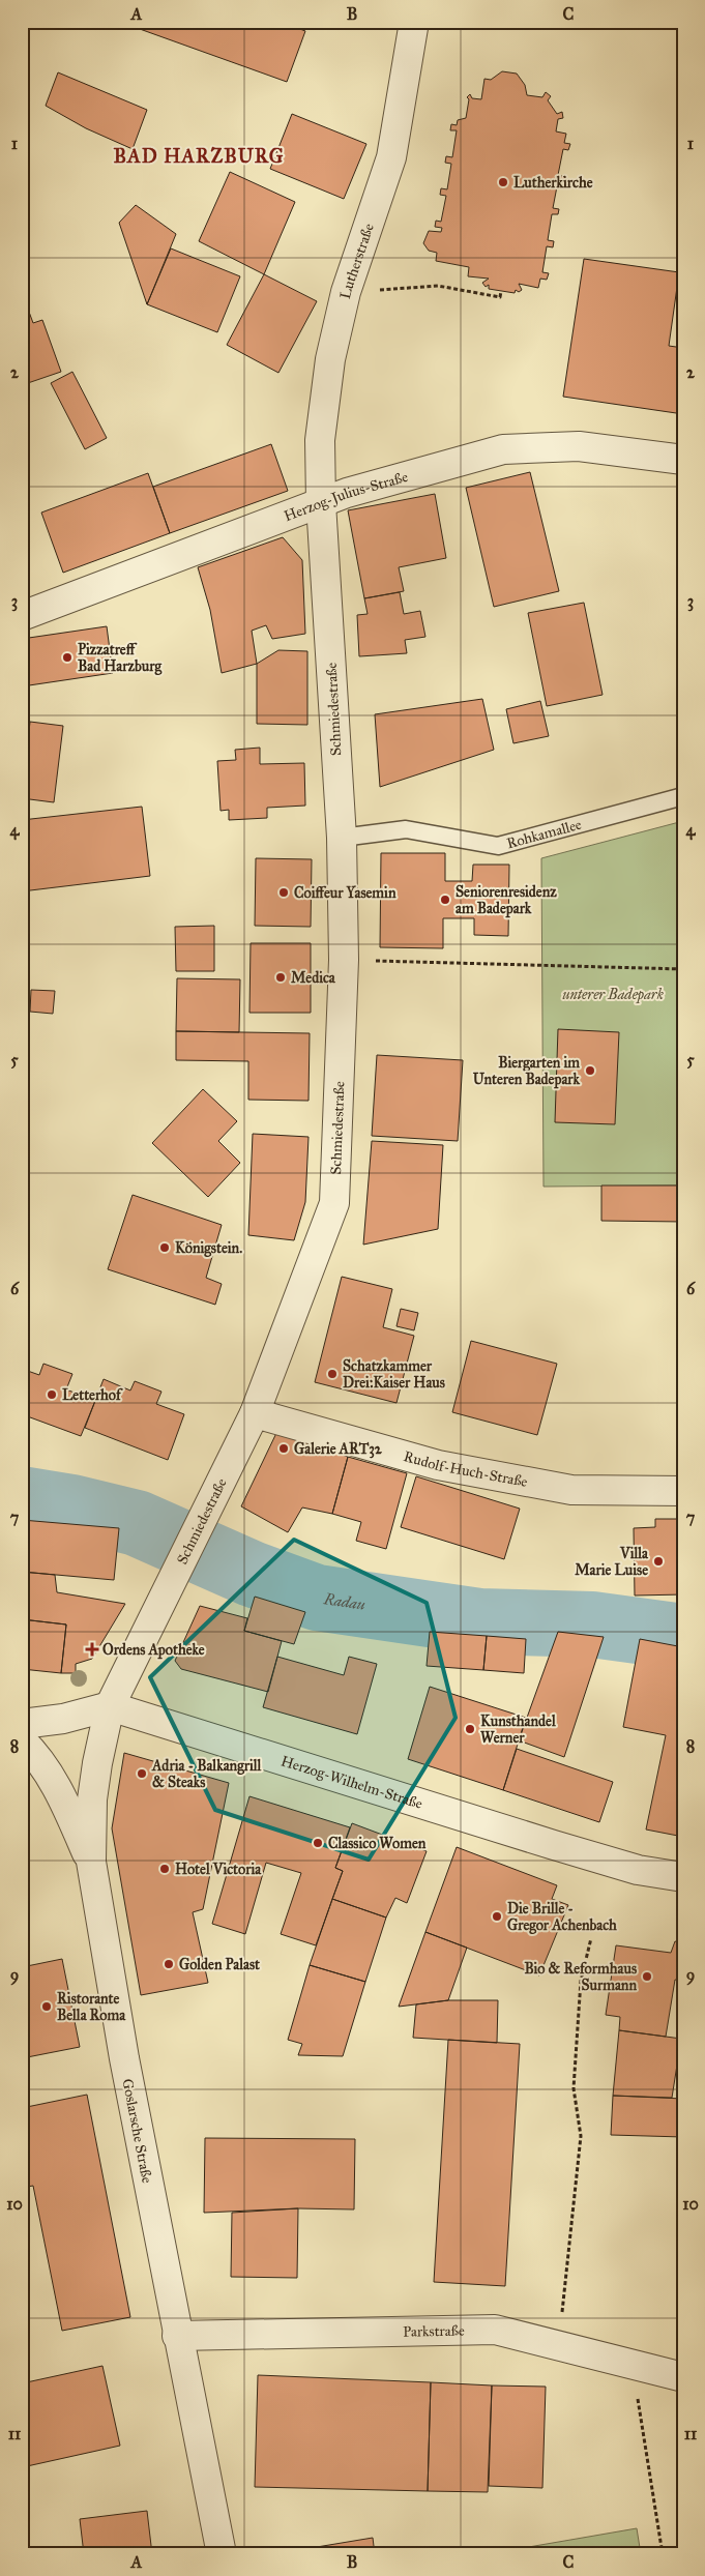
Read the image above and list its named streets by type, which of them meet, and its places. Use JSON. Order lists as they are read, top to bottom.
{
  "streets": {
    "street": [
      "Lutherstraße",
      "Herzog-Julius-Straße",
      "Schmiedestraße",
      "Rudolf-Huch-Straße",
      "Herzog-Wilhelm-Straße",
      "Goslarsche Straße",
      "Parkstraße"
    ],
    "lane": ["Rohkamallee"]
  },
  "crossings": [
    ["Lutherstraße", "Herzog-Julius-Straße"],
    ["Lutherstraße", "Schmiedestraße"],
    ["Herzog-Julius-Straße", "Schmiedestraße"],
    ["Schmiedestraße", "Rohkamallee"],
    ["Schmiedestraße", "Rudolf-Huch-Straße"],
    ["Schmiedestraße", "Herzog-Wilhelm-Straße"],
    ["Schmiedestraße", "Goslarsche Straße"],
    ["Herzog-Wilhelm-Straße", "Goslarsche Straße"],
    ["Goslarsche Straße", "Parkstraße"]
  ],
  "districts": ["BAD HARZBURG"],
  "water": ["Radau"],
  "parks": ["unterer Badepark"],
  "places": {
    "other": [
      "Lutherkirche",
      "Pizzatreff Bad Harzburg",
      "Coiffeur Yasemin",
      "Seniorenresidenz am Badepark",
      "Medica",
      "Biergarten im Unteren Badepark",
      "Königstein.",
      "Schatzkammer Drei:Kaiser Haus",
      "Letterhof",
      "Galerie ART32",
      "Villa Marie Luise",
      "Kunsthandel Werner",
      "Adria - Balkangrill & Steaks",
      "Classico Women",
      "Hotel Victoria",
      "Die Brille - Gregor Achenbach",
      "Golden Palast",
      "Bio & Reformhaus Surmann",
      "Ristorante Bella Roma"
    ],
    "health": ["Ordens Apotheke"]
  },
  "grid": {
    "columns": ["A", "B", "C"],
    "rows": [
      "1",
      "2",
      "3",
      "4",
      "5",
      "6",
      "7",
      "8",
      "9",
      "10",
      "11"
    ]
  }
}
